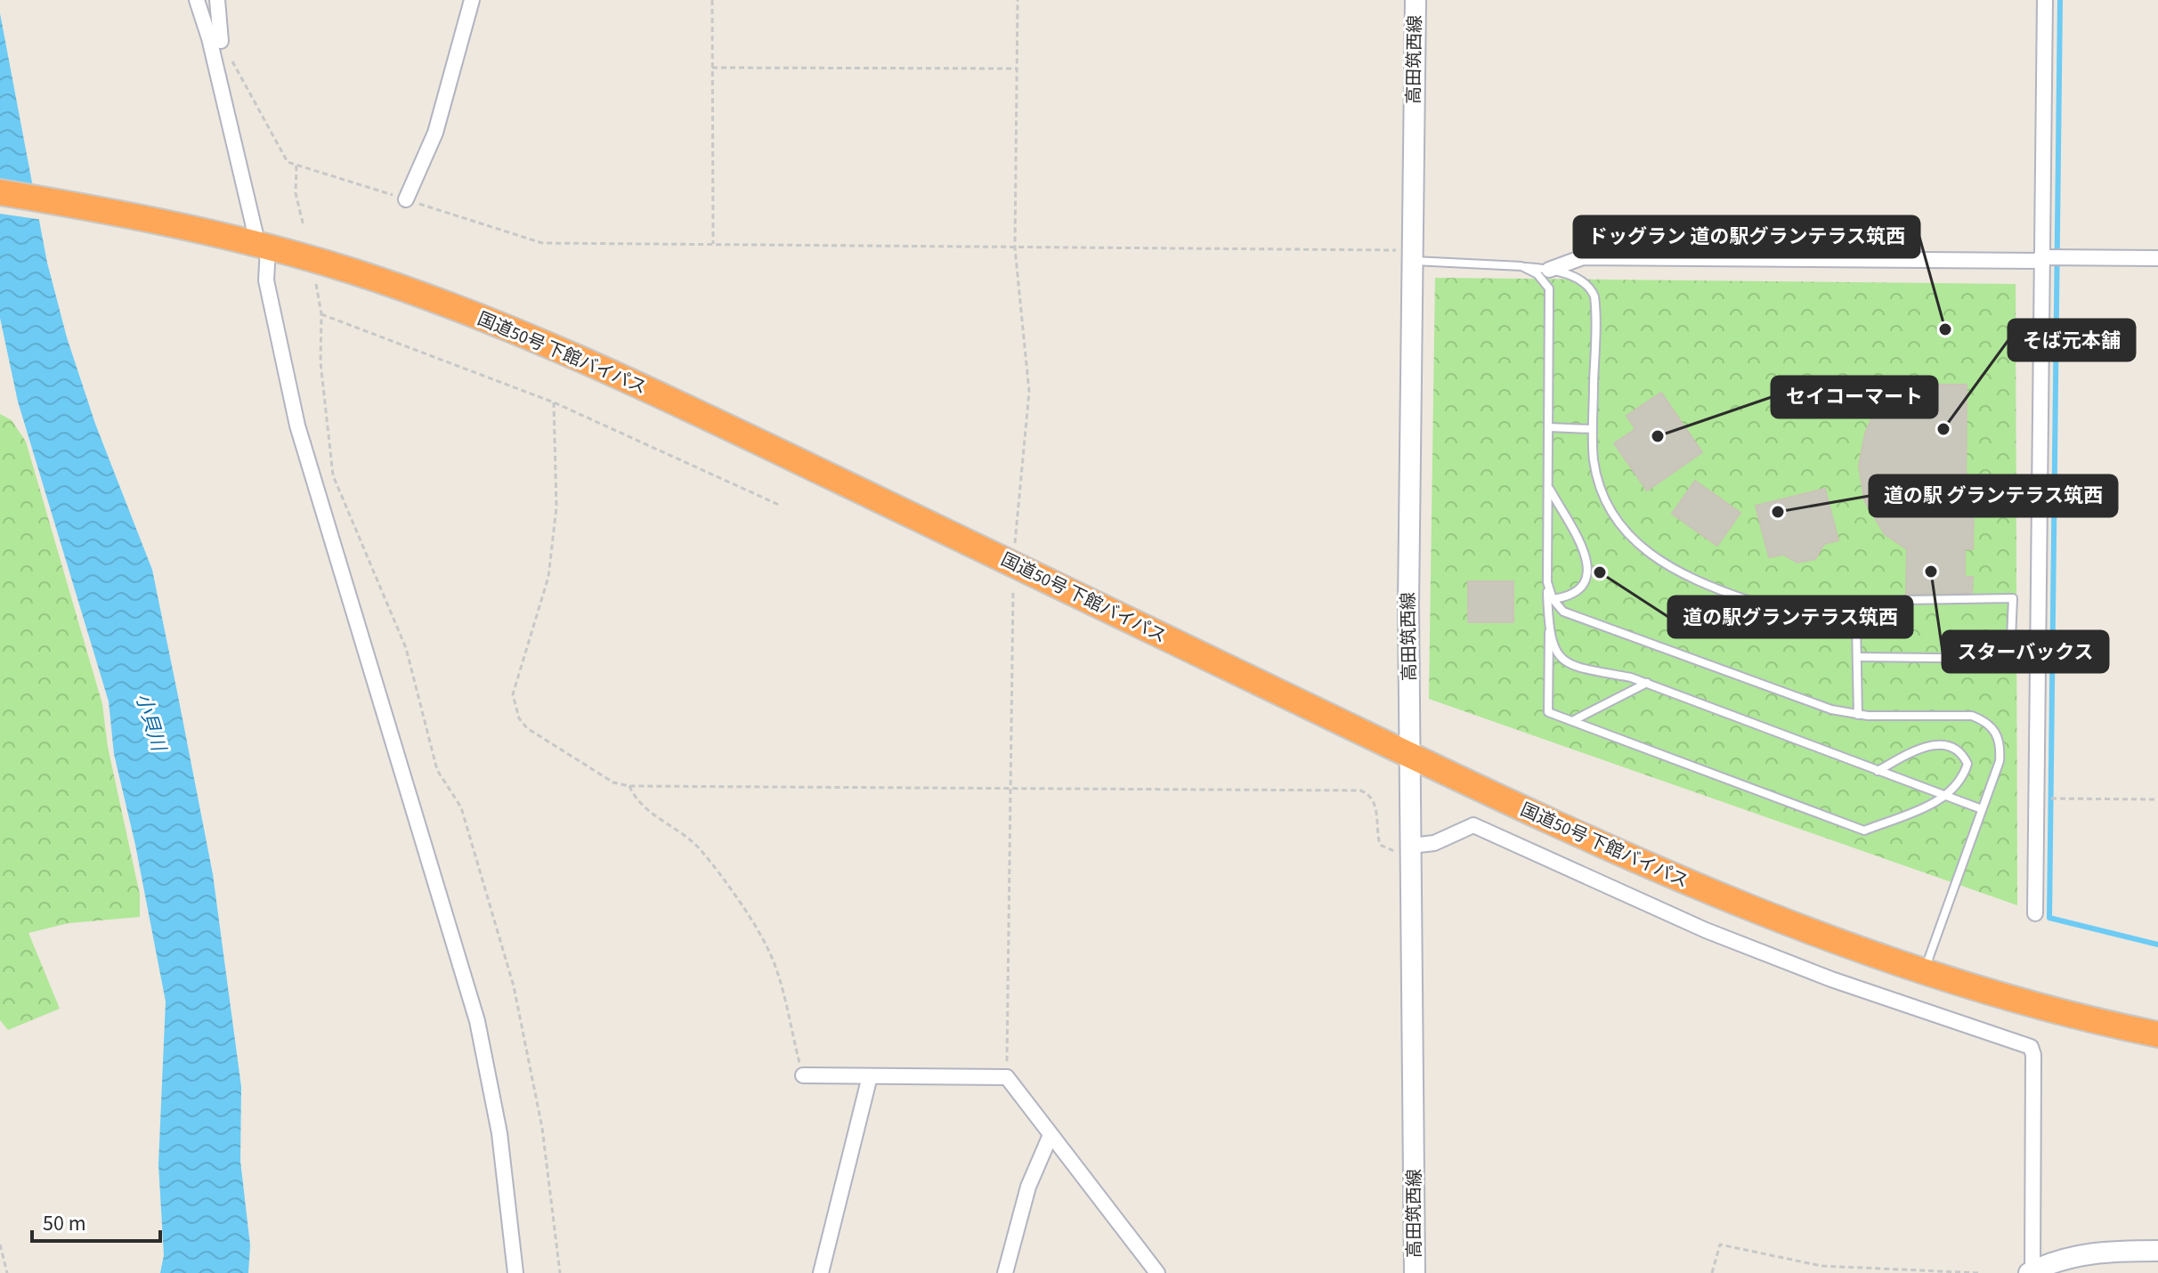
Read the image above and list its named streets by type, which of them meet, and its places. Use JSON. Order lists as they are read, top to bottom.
{
  "streets": {
    "highway": ["国道50号 下館バイパス"],
    "main road": ["高田筑西線"]
  },
  "crossings": [
    ["高田筑西線", "国道50号 下館バイパス"]
  ],
  "water": ["小貝川"],
  "places": [
    "ドッグラン 道の駅グランテラス筑西",
    "そば元本舗",
    "セイコーマート",
    "道の駅 グランテラス筑西",
    "スターバックス",
    "道の駅グランテラス筑西"
  ],
  "scale_bar": "50 m"
}
